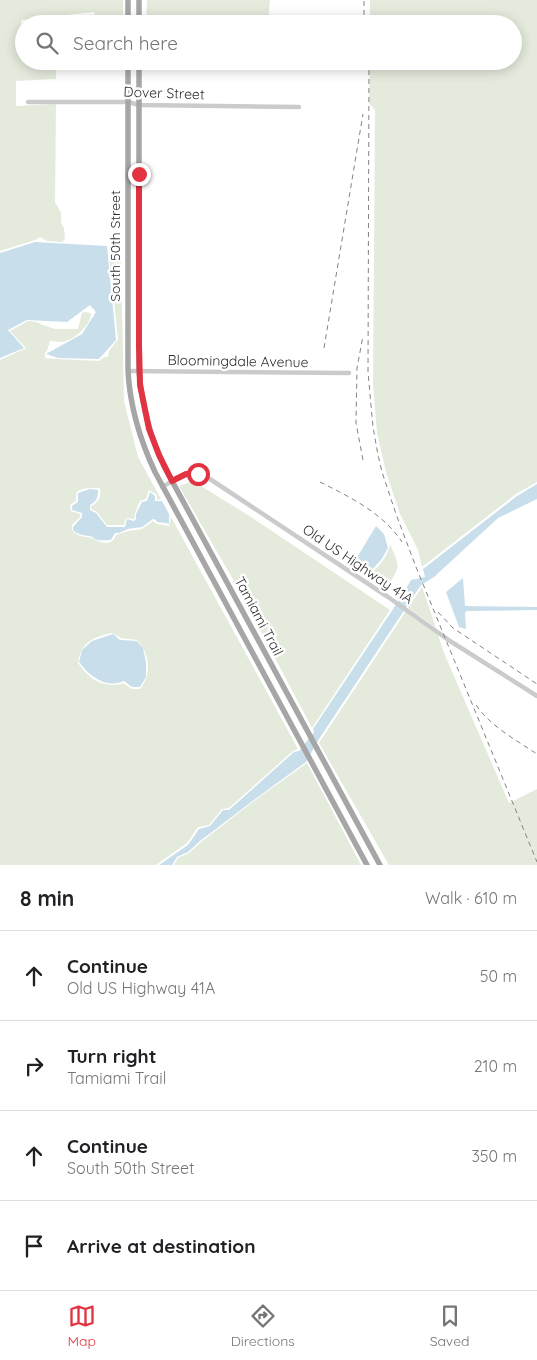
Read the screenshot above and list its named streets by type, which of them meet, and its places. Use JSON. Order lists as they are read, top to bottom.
{
  "streets": {
    "main road": ["South 50th Street", "Tamiami Trail"],
    "street": ["Dover Street", "Bloomingdale Avenue", "Old US Highway 41A"]
  },
  "crossings": [
    ["Dover Street", "South 50th Street"],
    ["South 50th Street", "Bloomingdale Avenue"],
    ["South 50th Street", "Tamiami Trail"],
    ["Bloomingdale Avenue", "Tamiami Trail"],
    ["Old US Highway 41A", "Tamiami Trail"]
  ],
  "page": {
    "search": "Search here",
    "heading": ["8 min", "Walk · 610 m"],
    "list": [
      ["Continue", "Old US Highway 41A", "50 m"],
      ["Turn right", "Tamiami Trail", "210 m"],
      ["Continue", "South 50th Street", "350 m"],
      "Arrive at destination"
    ],
    "nav": ["Map", "Directions", "Saved"]
  }
}
